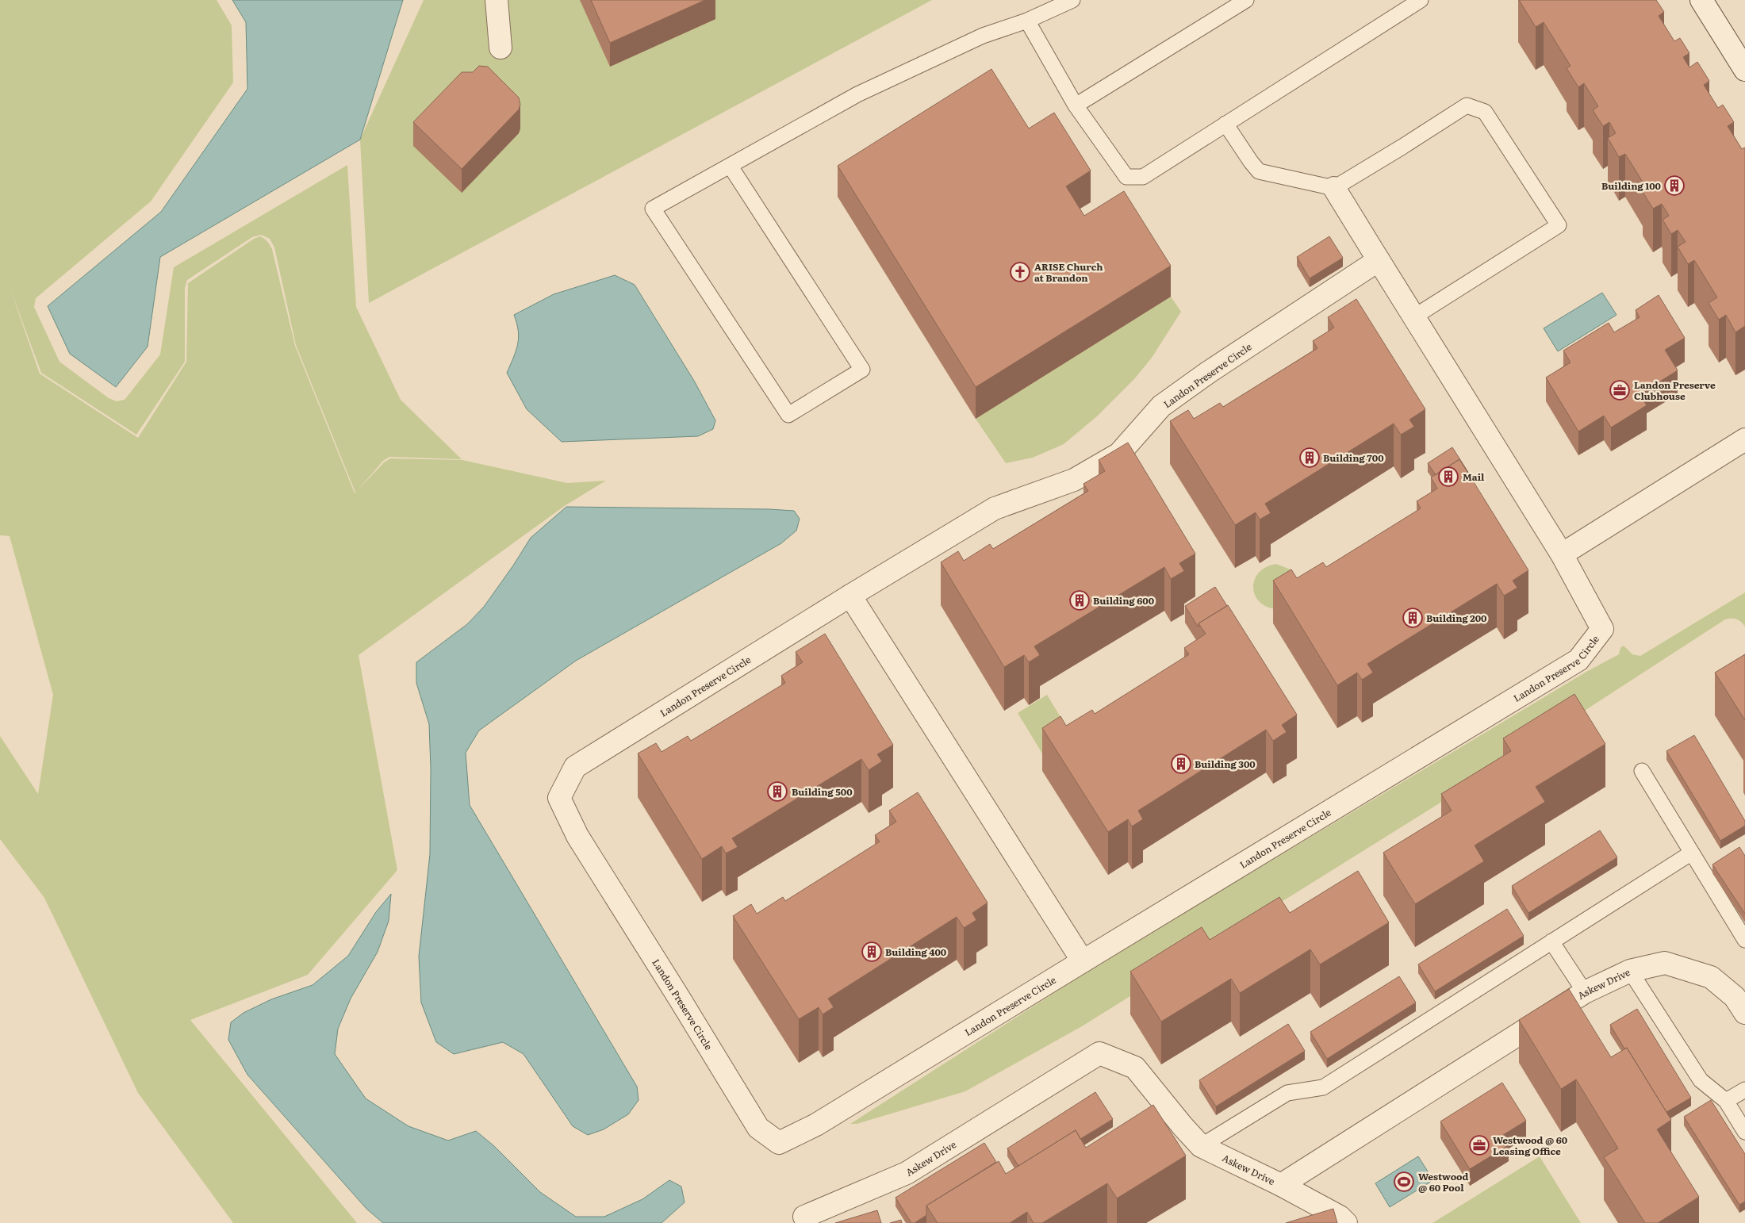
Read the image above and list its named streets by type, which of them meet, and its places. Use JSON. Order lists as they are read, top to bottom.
{
  "streets": {
    "street": ["Landon Preserve Circle", "Askew Drive"]
  },
  "places": {
    "building": [
      "Building 100",
      "Building 700",
      "Mail",
      "Building 600",
      "Building 200",
      "Building 300",
      "Building 500",
      "Building 400"
    ],
    "church": ["ARISE Church at Brandon"],
    "office": ["Landon Preserve Clubhouse", "Westwood @ 60 Leasing Office"],
    "sports": ["Westwood @ 60 Pool"]
  }
}
